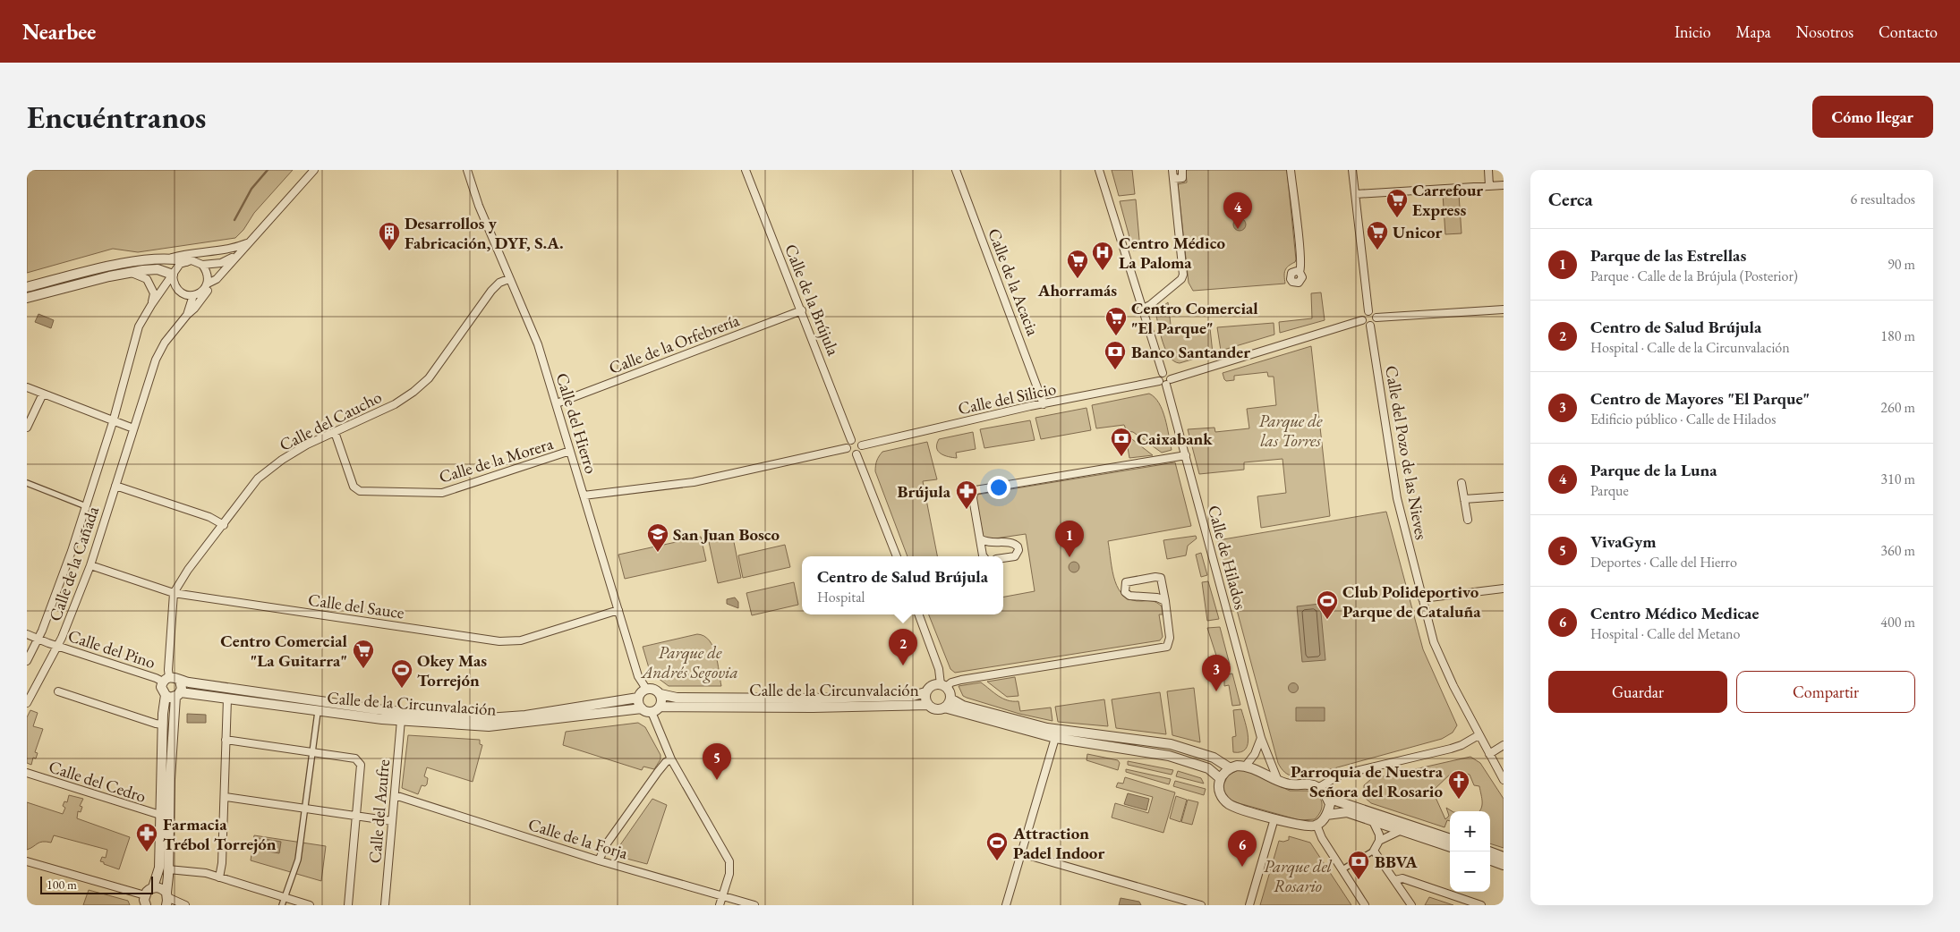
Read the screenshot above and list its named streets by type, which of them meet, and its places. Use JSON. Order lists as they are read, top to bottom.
{
  "streets": {
    "street": [
      "Calle de la Acacia",
      "Calle de la Brújula",
      "Calle de la Orfebrería",
      "Calle del Silicio",
      "Calle del Caucho",
      "Calle del Hierro",
      "Calle del Pozo de las Nieves",
      "Calle de la Morera",
      "Calle de Hilados",
      "Calle de la Cañada",
      "Calle del Sauce",
      "Calle del Pino",
      "Calle de la Circunvalación",
      "Calle del Cedro",
      "Calle del Azufre",
      "Calle de la Forja"
    ]
  },
  "crossings": [
    ["Calle de la Acacia", "Calle del Silicio"],
    ["Calle de la Brújula", "Calle de la Orfebrería"],
    ["Calle de la Brújula", "Calle del Silicio"],
    ["Calle de la Orfebrería", "Calle del Hierro"],
    ["Calle del Silicio", "Calle de Hilados"],
    ["Calle del Caucho", "Calle del Hierro"],
    ["Calle del Caucho", "Calle de la Morera"],
    ["Calle del Caucho", "Calle del Sauce"],
    ["Calle del Caucho", "Calle del Pino"],
    ["Calle del Caucho", "Calle de la Circunvalación"],
    ["Calle del Hierro", "Calle de la Morera"],
    ["Calle del Hierro", "Calle del Sauce"],
    ["Calle del Hierro", "Calle de la Circunvalación"],
    ["Calle de la Cañada", "Calle del Sauce"],
    ["Calle de la Cañada", "Calle del Pino"],
    ["Calle del Pino", "Calle de la Circunvalación"],
    ["Calle de la Circunvalación", "Calle del Azufre"],
    ["Calle del Azufre", "Calle de la Forja"]
  ],
  "parks": ["Parque de las Torres", "Parque de Andrés Segovia", "Parque del Rosario"],
  "places": {
    "supermarket": [
      "Carrefour Express",
      "Unicor",
      "Ahorramás",
      "Centro Comercial \"El Parque\"",
      "Centro Comercial \"La Guitarra\""
    ],
    "building": ["Desarrollos y Fabricación, DYF, S.A."],
    "hospital": ["Centro Médico La Paloma"],
    "bank": ["Banco Santander", "Caixabank", "BBVA"],
    "pharmacy": ["Brújula", "Farmacia Trébol Torrejón"],
    "school or university": ["San Juan Bosco"],
    "sports": ["Club Polideportivo Parque de Cataluña", "Okey Mas Torrejón", "Attraction Padel Indoor"],
    "church": ["Parroquia de Nuestra Señora del Rosario"]
  },
  "scale_bar": "100 m",
  "page": {
    "header": "Nearbee",
    "nav": [
      "Inicio",
      "Mapa",
      "Nosotros",
      "Contacto"
    ],
    "buttons": [
      "Cómo llegar",
      ["Guardar", "Compartir"]
    ],
    "title": "Encuéntranos",
    "heading": ["Cerca", "6 resultados"],
    "pins": [
      "4",
      "1",
      "2",
      "3",
      "5",
      "6"
    ],
    "list": [
      {
        "mark": "1",
        "name": "Parque de las Estrellas",
        "note": "Parque · Calle de la Brújula (Posterior)",
        "value": "90 m"
      },
      {
        "mark": "2",
        "name": "Centro de Salud Brújula",
        "note": "Hospital · Calle de la Circunvalación",
        "value": "180 m"
      },
      {
        "mark": "3",
        "name": "Centro de Mayores \"El Parque\"",
        "note": "Edificio público · Calle de Hilados",
        "value": "260 m"
      },
      {
        "mark": "4",
        "name": "Parque de la Luna",
        "note": "Parque",
        "value": "310 m"
      },
      {
        "mark": "5",
        "name": "VivaGym",
        "note": "Deportes · Calle del Hierro",
        "value": "360 m"
      },
      {
        "mark": "6",
        "name": "Centro Médico Medicae",
        "note": "Hospital · Calle del Metano",
        "value": "400 m"
      }
    ],
    "popup": ["Centro de Salud Brújula", "Hospital"],
    "map_buttons": ["+", "−"],
    "scale": "100 m"
  }
}
